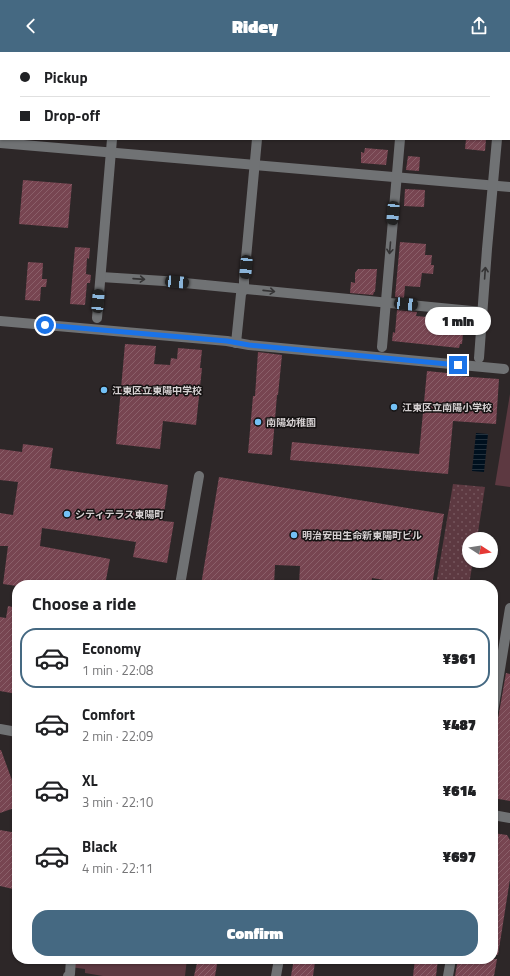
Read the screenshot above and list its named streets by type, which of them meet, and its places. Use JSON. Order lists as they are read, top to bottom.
{
  "places": [
    "江東区立東陽中学校",
    "江東区立南陽小学校",
    "南陽幼稚園",
    "シティテラス東陽町",
    "明治安田生命新東陽町ビル"
  ],
  "north": "right",
  "page": {
    "header": "Ridey",
    "banner": ["Pickup", "Drop-off"],
    "bubble": "1 min",
    "heading": "Choose a ride",
    "list": [
      {
        "name": "Economy",
        "note": "1 min · 22:08",
        "value": "¥361"
      },
      {
        "name": "Comfort",
        "note": "2 min · 22:09",
        "value": "¥487"
      },
      {
        "name": "XL",
        "note": "3 min · 22:10",
        "value": "¥614"
      },
      {
        "name": "Black",
        "note": "4 min · 22:11",
        "value": "¥697"
      }
    ],
    "buttons": "Confirm"
  }
}
